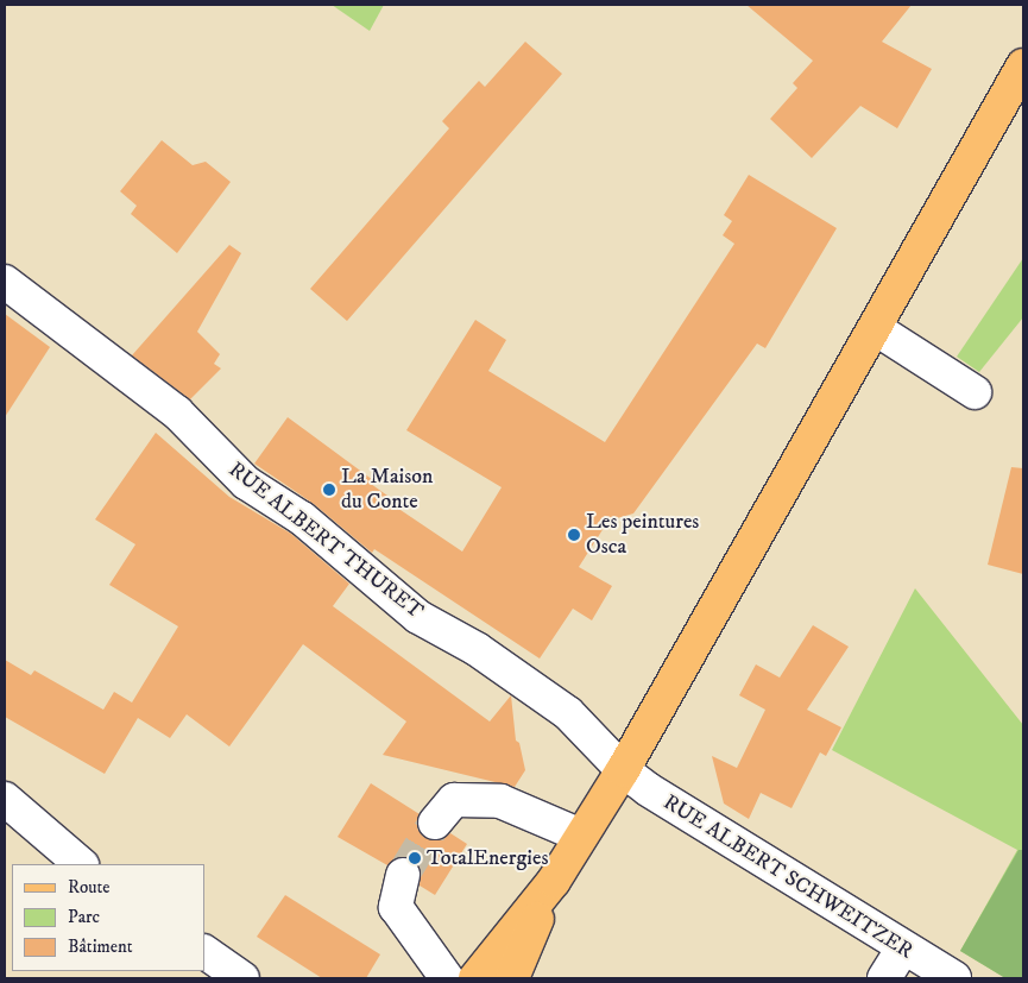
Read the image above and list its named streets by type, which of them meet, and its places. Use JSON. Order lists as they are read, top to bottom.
{
  "streets": {
    "street": ["RUE ALBERT THURET", "RUE ALBERT SCHWEITZER"]
  },
  "crossings": [
    ["RUE ALBERT THURET", "RUE ALBERT SCHWEITZER"]
  ],
  "places": ["La Maison du Conte", "Les peintures Osca", "TotalEnergies"],
  "legend": ["Route", "Parc", "Bâtiment"]
}
